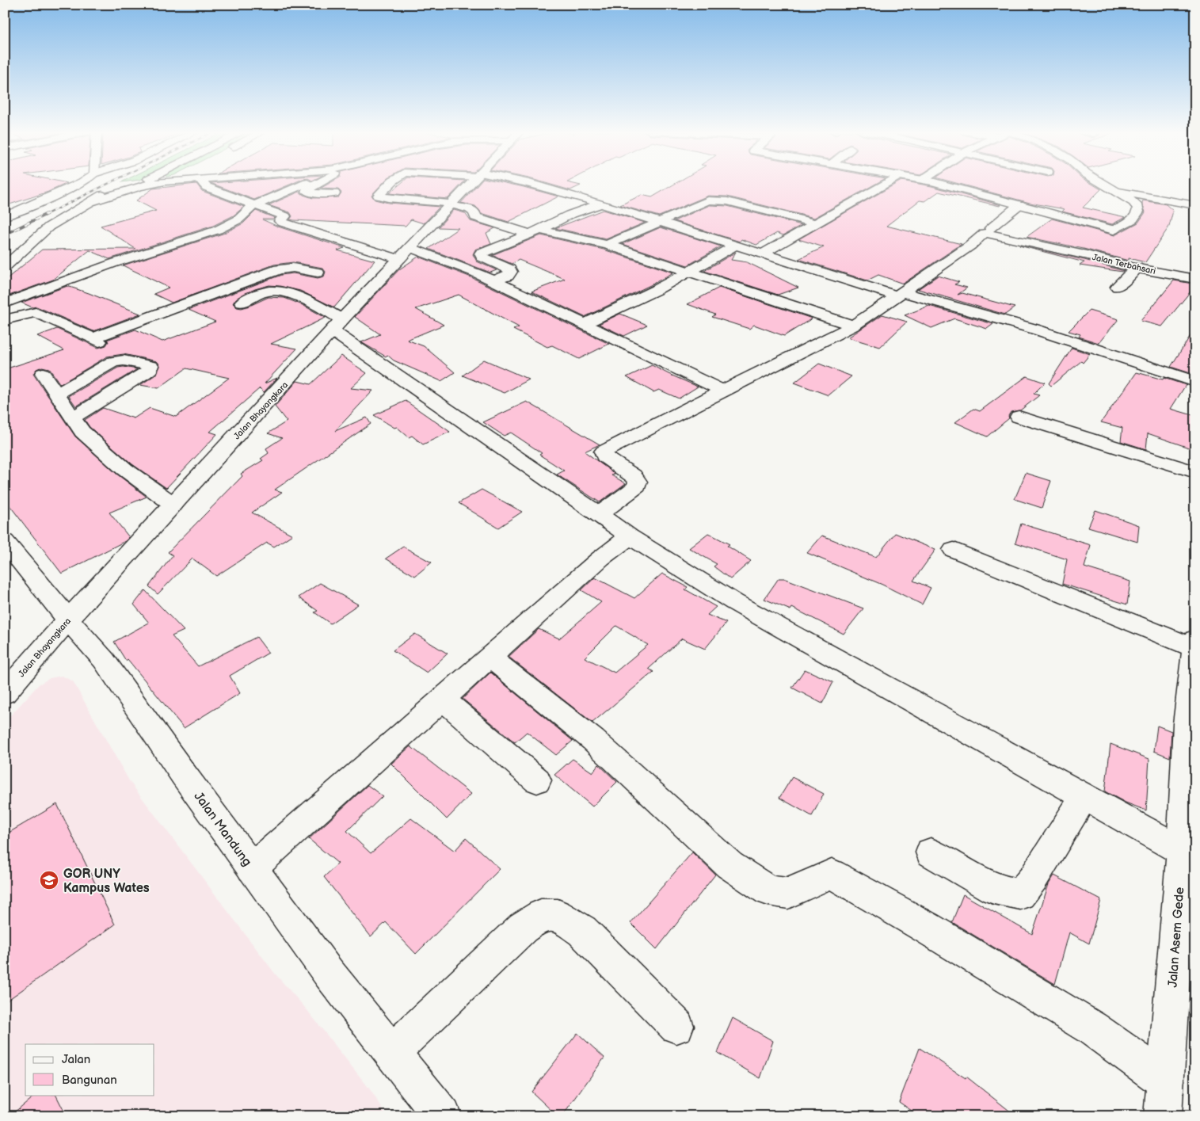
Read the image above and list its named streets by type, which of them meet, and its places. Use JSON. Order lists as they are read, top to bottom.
{
  "streets": {
    "street": [
      "Jalan Terbahsari",
      "Jalan Bhayangkara",
      "Jalan Mandung",
      "Jalan Asem Gede"
    ]
  },
  "crossings": [
    ["Jalan Bhayangkara", "Jalan Mandung"]
  ],
  "places": {
    "school or university": ["GOR UNY Kampus Wates"]
  },
  "legend": ["Jalan", "Bangunan"]
}
